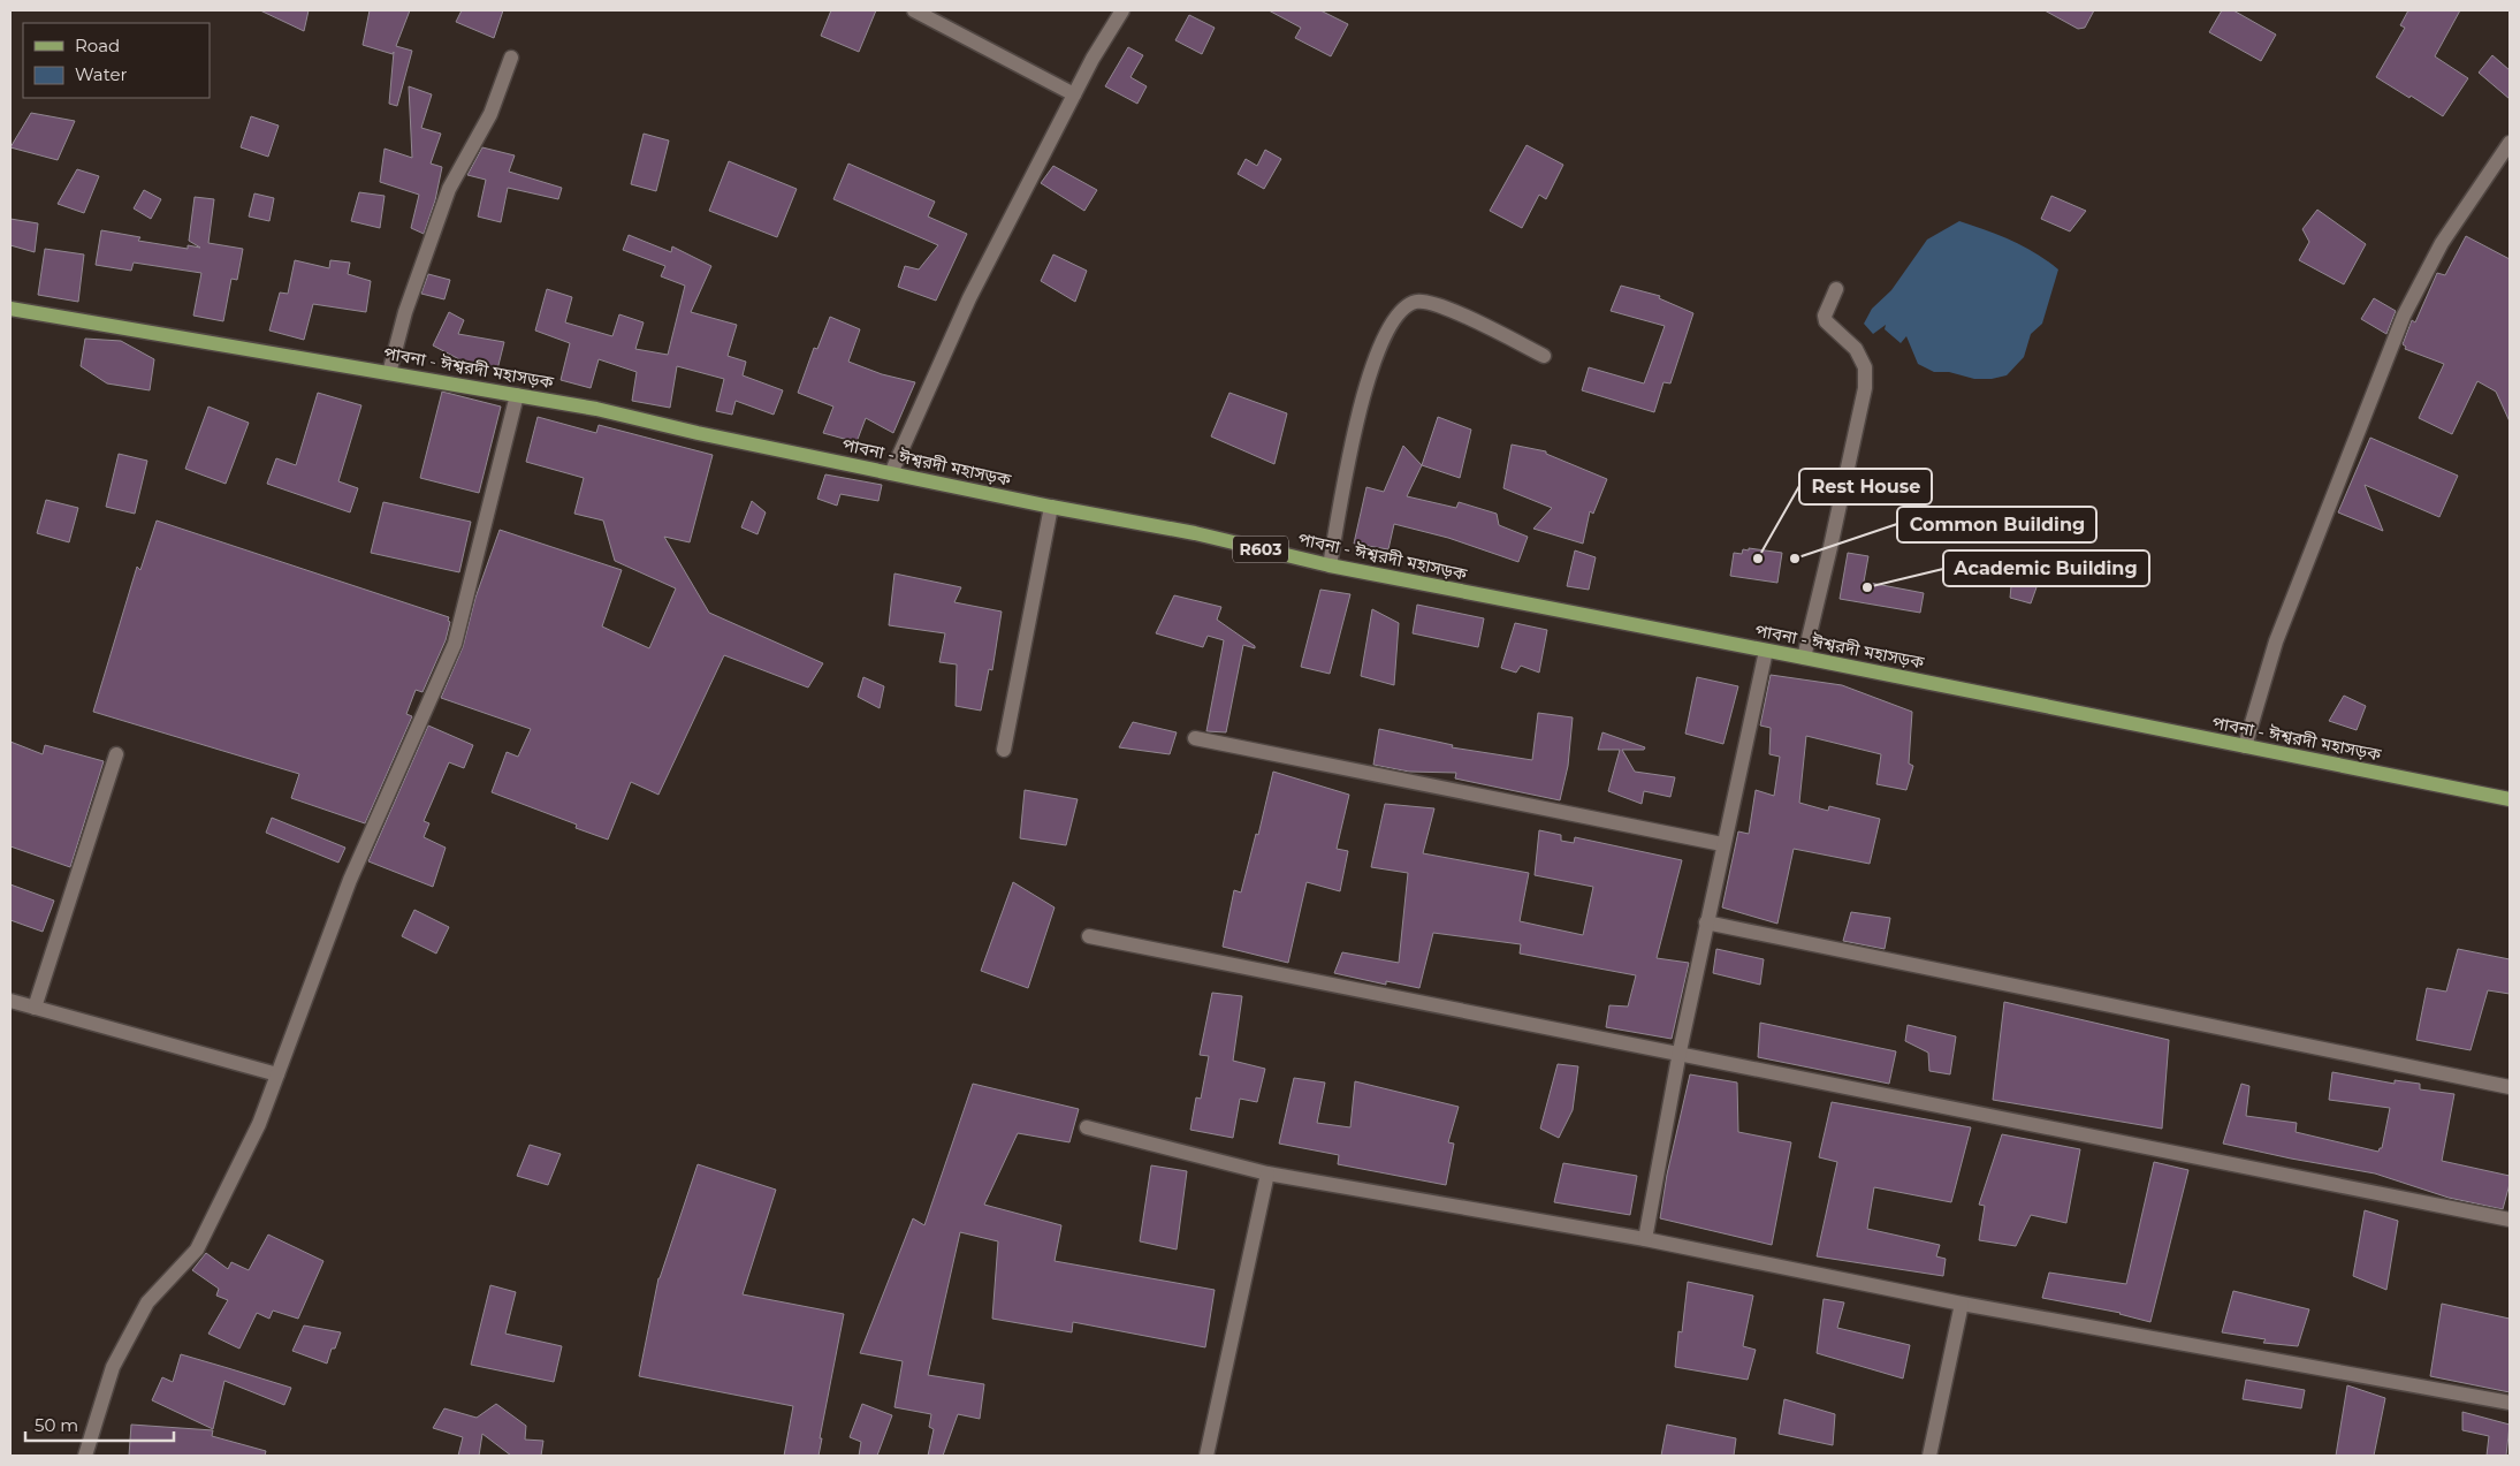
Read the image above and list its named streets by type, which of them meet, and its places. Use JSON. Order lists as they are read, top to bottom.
{
  "streets": {
    "main road": ["পাবনা - ঈশ্বরদী মহাসড়ক", "R603"]
  },
  "places": ["Rest House", "Common Building", "Academic Building"],
  "legend": ["Road", "Water"],
  "scale_bar": "50 m"
}
